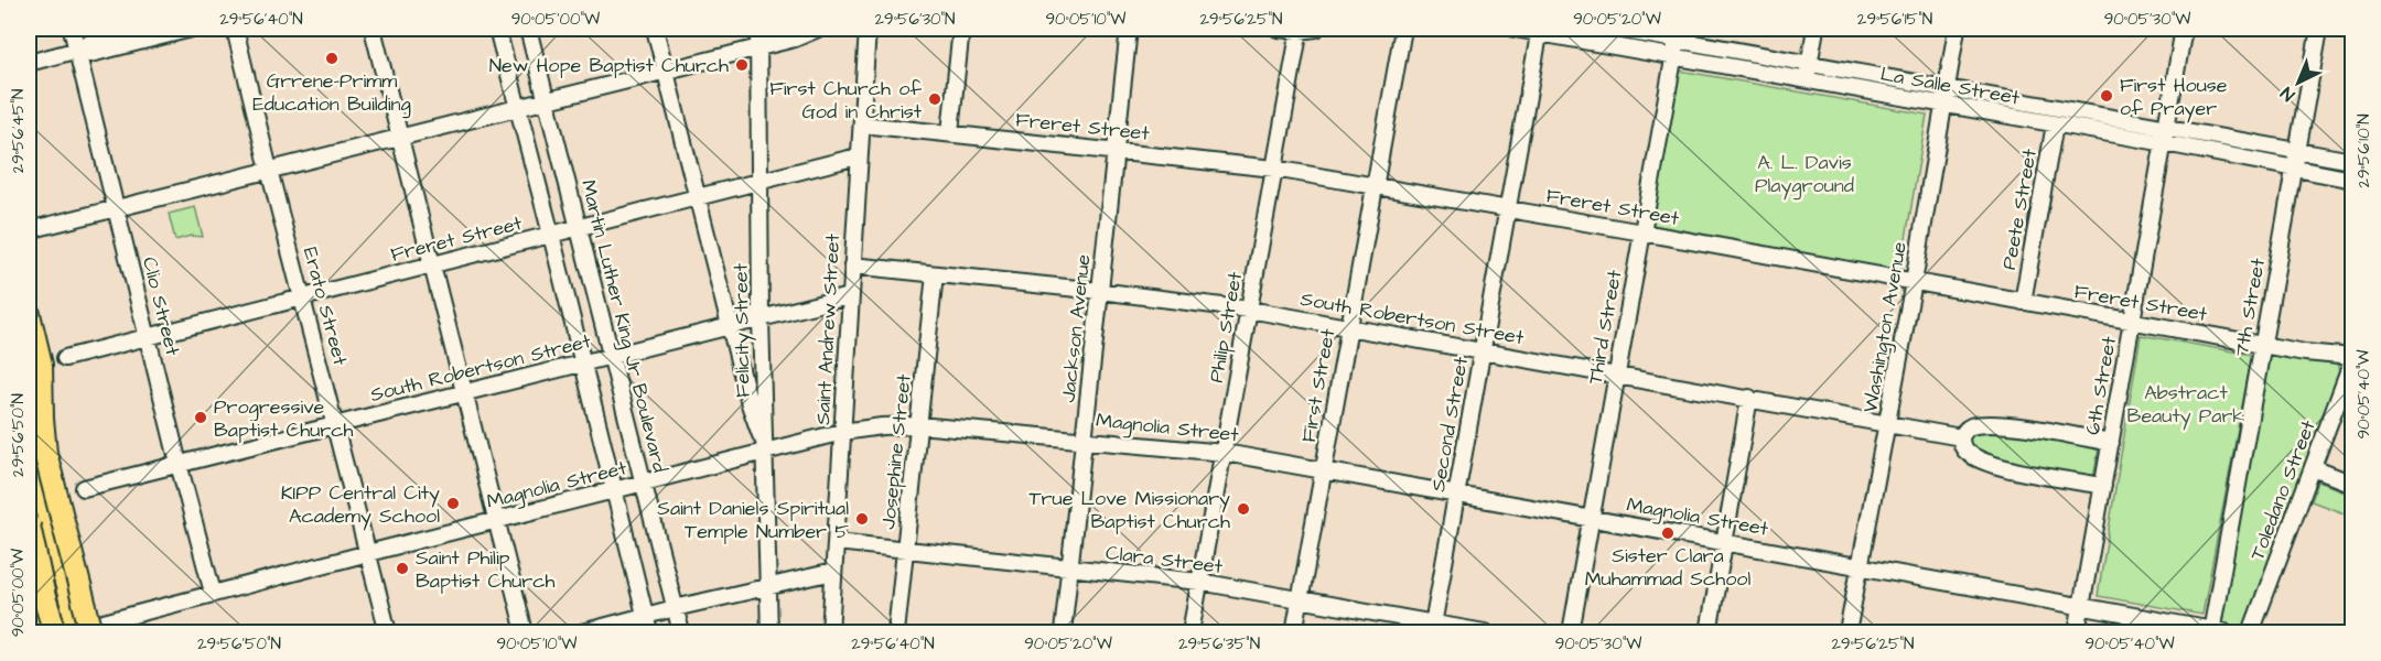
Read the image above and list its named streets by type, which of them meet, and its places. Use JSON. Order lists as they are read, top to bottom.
{
  "streets": {
    "street": [
      "La Salle Street",
      "Freret Street",
      "Peete Street",
      "Clio Street",
      "Erato Street",
      "7th Street",
      "South Robertson Street",
      "Martin Luther King Jr Boulevard",
      "Philip Street",
      "Third Street",
      "Washington Avenue",
      "Jackson Avenue",
      "Saint Andrew Street",
      "Felicity Street",
      "First Street",
      "6th Street",
      "Second Street",
      "Magnolia Street",
      "Josephine Street",
      "Toledano Street",
      "Clara Street"
    ]
  },
  "crossings": [
    ["La Salle Street", "Peete Street"],
    ["La Salle Street", "7th Street"],
    ["La Salle Street", "Third Street"],
    ["La Salle Street", "Washington Avenue"],
    ["La Salle Street", "6th Street"],
    ["La Salle Street", "Second Street"],
    ["Freret Street", "Peete Street"],
    ["Freret Street", "Clio Street"],
    ["Freret Street", "Erato Street"],
    ["Freret Street", "7th Street"],
    ["Freret Street", "Martin Luther King Jr Boulevard"],
    ["Freret Street", "Philip Street"],
    ["Freret Street", "Third Street"],
    ["Freret Street", "Washington Avenue"],
    ["Freret Street", "Jackson Avenue"],
    ["Freret Street", "Saint Andrew Street"],
    ["Freret Street", "Felicity Street"],
    ["Freret Street", "First Street"],
    ["Freret Street", "6th Street"],
    ["Freret Street", "Second Street"],
    ["Freret Street", "Toledano Street"],
    ["Clio Street", "South Robertson Street"],
    ["Clio Street", "Magnolia Street"],
    ["Erato Street", "South Robertson Street"],
    ["Erato Street", "Magnolia Street"],
    ["7th Street", "Magnolia Street"],
    ["South Robertson Street", "Martin Luther King Jr Boulevard"],
    ["South Robertson Street", "Philip Street"],
    ["South Robertson Street", "Third Street"],
    ["South Robertson Street", "Washington Avenue"],
    ["South Robertson Street", "Jackson Avenue"],
    ["South Robertson Street", "Saint Andrew Street"],
    ["South Robertson Street", "Felicity Street"],
    ["South Robertson Street", "First Street"],
    ["South Robertson Street", "Second Street"],
    ["South Robertson Street", "Josephine Street"],
    ["Martin Luther King Jr Boulevard", "Magnolia Street"],
    ["Philip Street", "Magnolia Street"],
    ["Philip Street", "Clara Street"],
    ["Third Street", "Magnolia Street"],
    ["Washington Avenue", "Magnolia Street"],
    ["Jackson Avenue", "Magnolia Street"],
    ["Jackson Avenue", "Clara Street"],
    ["Saint Andrew Street", "Magnolia Street"],
    ["Saint Andrew Street", "Clara Street"],
    ["Felicity Street", "Magnolia Street"],
    ["First Street", "Magnolia Street"],
    ["First Street", "Clara Street"],
    ["6th Street", "Magnolia Street"],
    ["Second Street", "Magnolia Street"],
    ["Second Street", "Clara Street"],
    ["Magnolia Street", "Josephine Street"],
    ["Josephine Street", "Clara Street"]
  ],
  "parks": ["A. L. Davis Playground", "Abstract Beauty Park"],
  "places": [
    "Grrene-Primm Education Building",
    "New Hope Baptist Church",
    "First House of Prayer",
    "First Church of God in Christ",
    "Progressive Baptist Church",
    "KIPP Central City Academy School",
    "True Love Missionary Baptist Church",
    "Saint Daniels Spiritual Temple Number 5",
    "Sister Clara Muhammad School",
    "Saint Philip Baptist Church"
  ],
  "north": "bottom left",
  "coordinates": [
    "29°56'40\"N",
    "90°05'00\"W",
    "29°56'30\"N",
    "90°05'10\"W",
    "29°56'25\"N",
    "90°05'20\"W",
    "29°56'15\"N",
    "90°05'30\"W",
    "29°56'45\"N",
    "29°56'10\"N",
    "90°05'40\"W",
    "29°56'50\"N",
    "29°56'35\"N"
  ]
}
